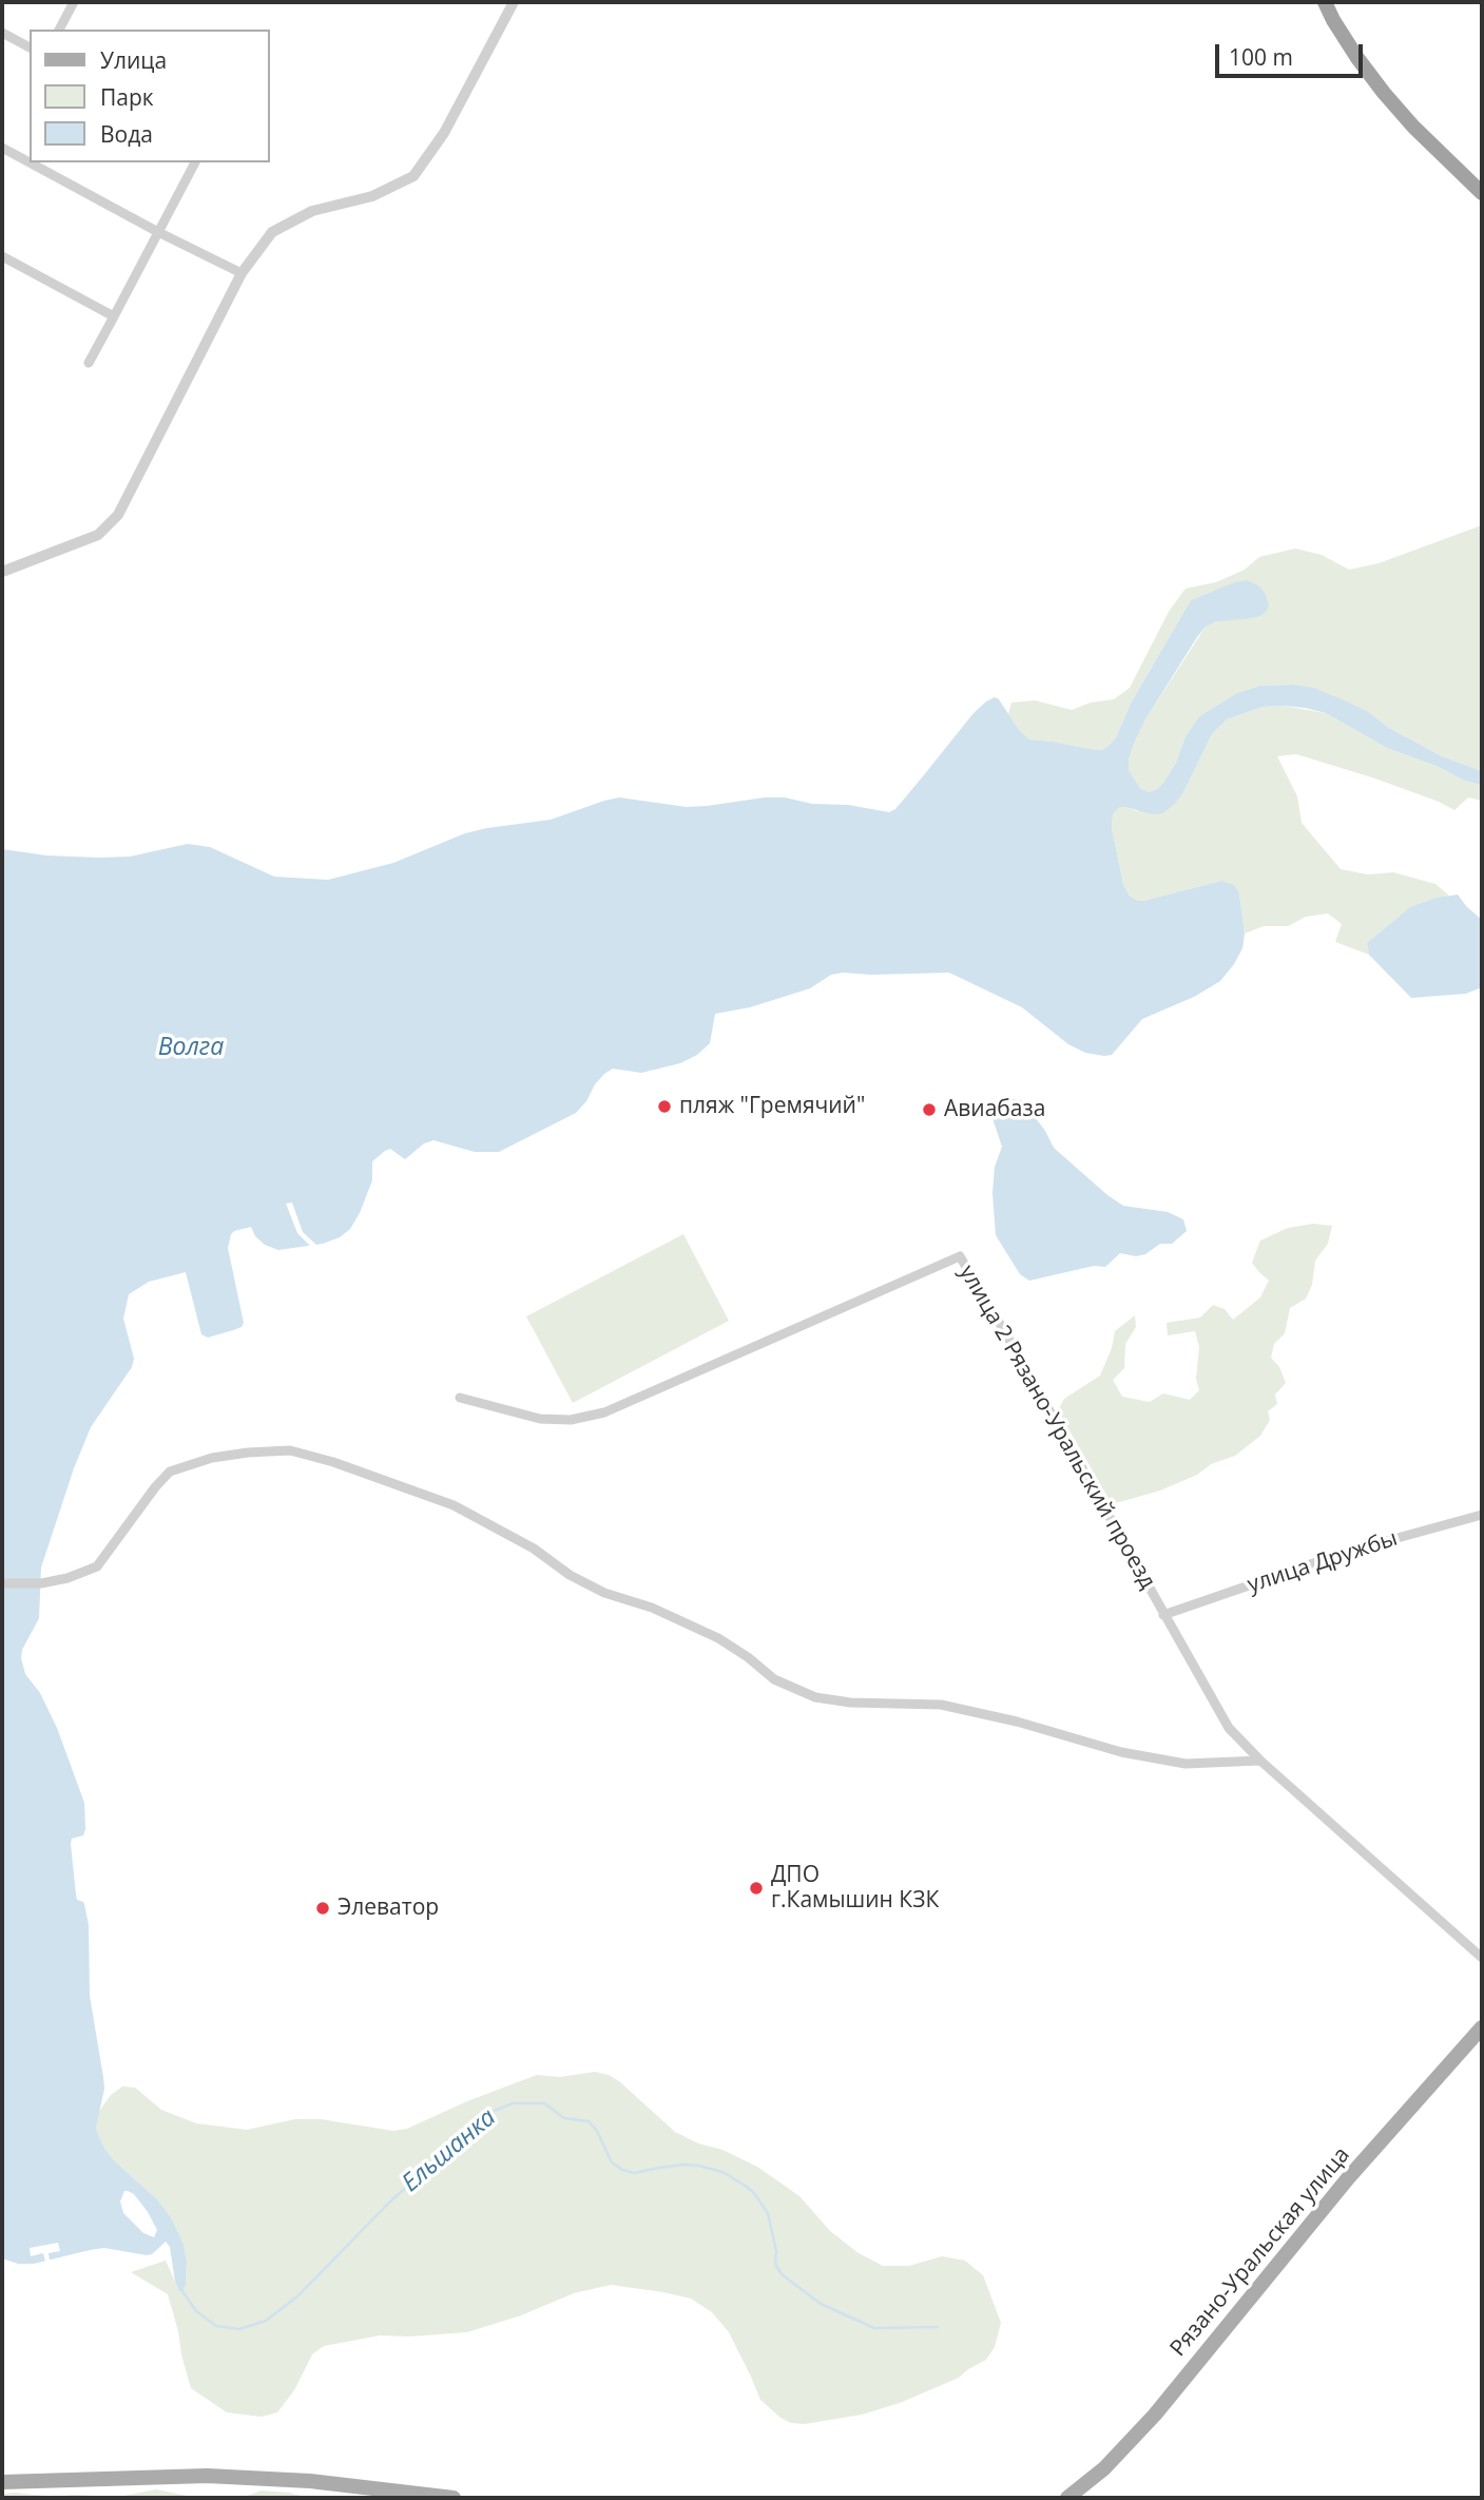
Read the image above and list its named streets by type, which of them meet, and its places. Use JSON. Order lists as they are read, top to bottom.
{
  "streets": {
    "main road": ["Рязано-Уральская улица"],
    "street": ["улица 2 Рязано-Уральский проезд", "улица Дружбы"]
  },
  "crossings": [
    ["улица 2 Рязано-Уральский проезд", "улица Дружбы"]
  ],
  "water": ["Волга", "Ельшанка"],
  "places": [
    "пляж \"Гремячий\"",
    "Авиабаза",
    "ДПО г.Камышин КЗК",
    "Элеватор"
  ],
  "legend": ["Улица", "Парк", "Вода"],
  "scale_bar": "100 m"
}
